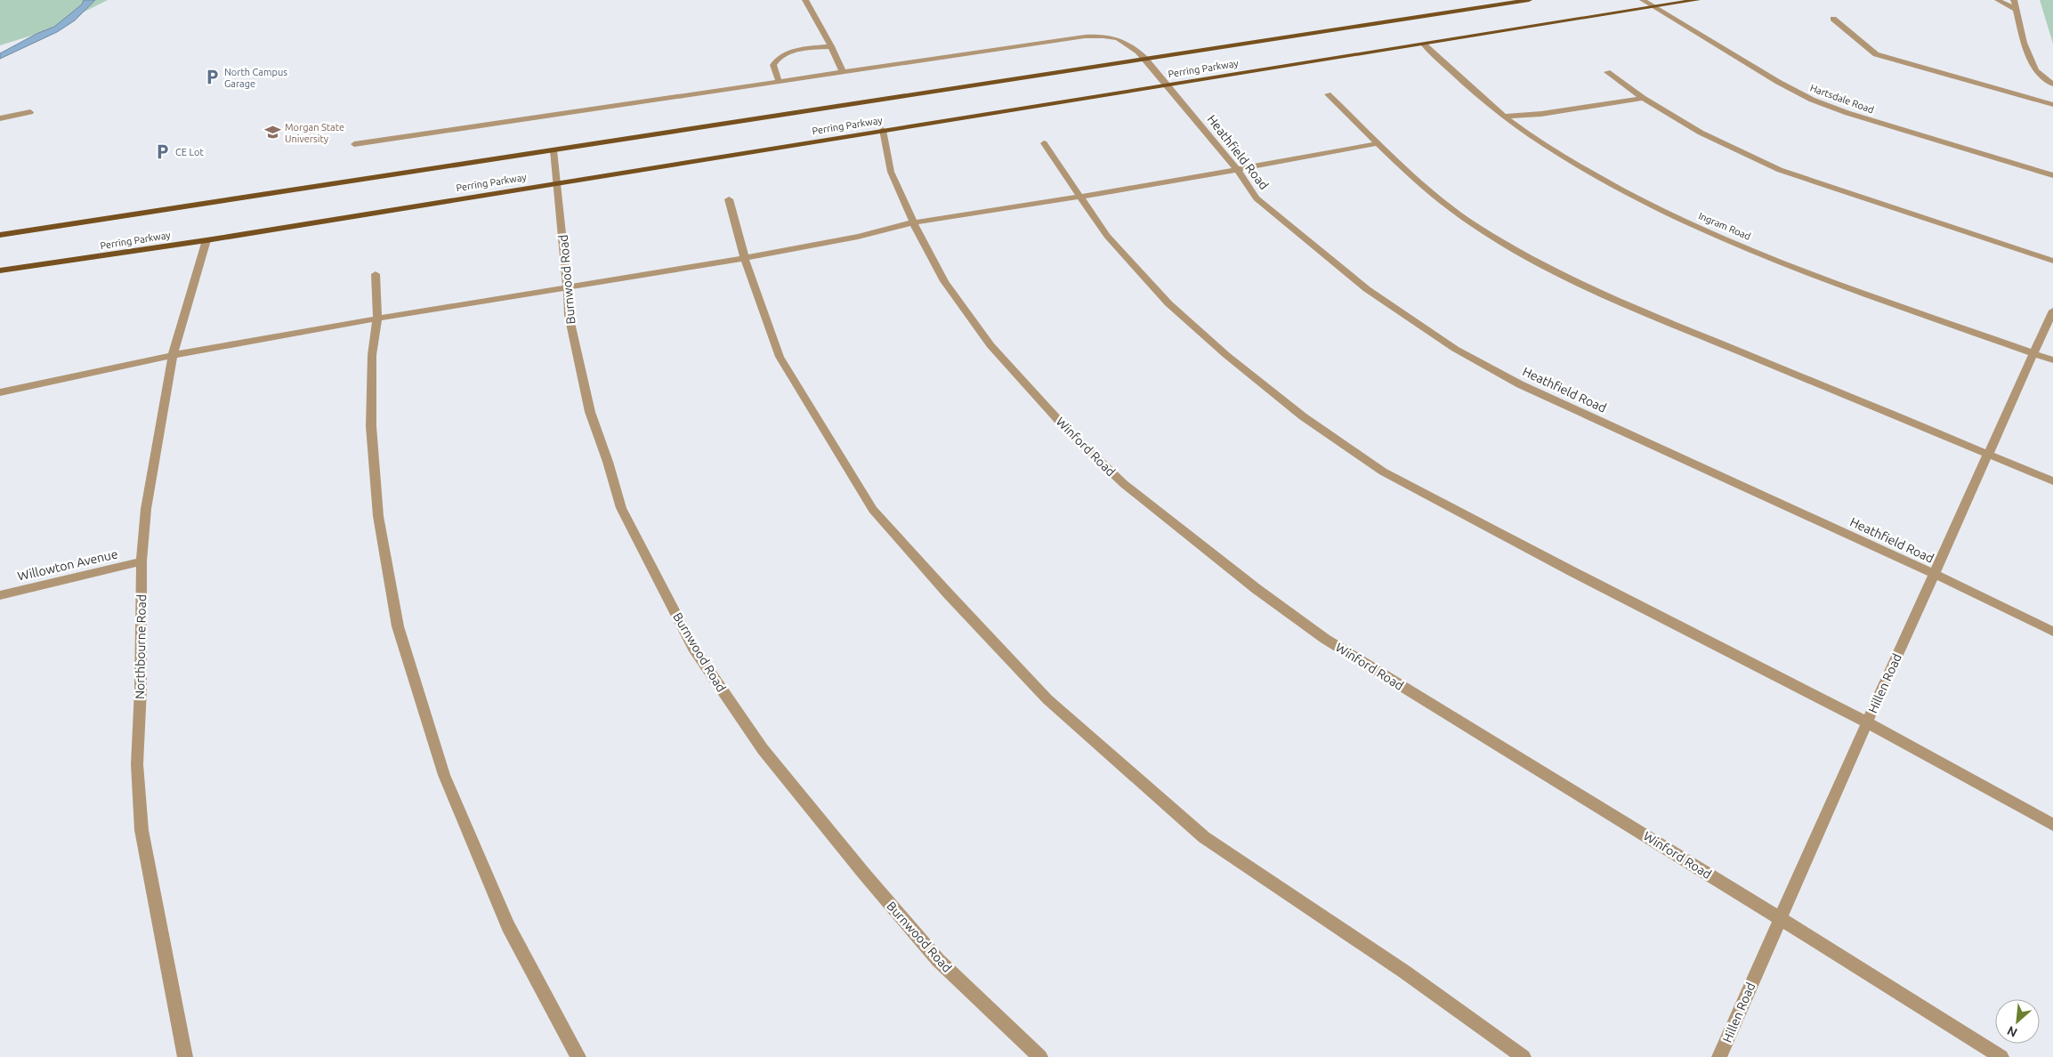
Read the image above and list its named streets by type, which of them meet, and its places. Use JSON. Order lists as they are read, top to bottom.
{
  "streets": {
    "main road": ["Perring Parkway"],
    "street": [
      "Hartsdale Road",
      "Heathfield Road",
      "Ingram Road",
      "Burnwood Road",
      "Winford Road",
      "Willowton Avenue",
      "Northbourne Road",
      "Hillen Road"
    ]
  },
  "crossings": [
    ["Perring Parkway", "Hartsdale Road"],
    ["Perring Parkway", "Heathfield Road"],
    ["Perring Parkway", "Ingram Road"],
    ["Perring Parkway", "Burnwood Road"],
    ["Perring Parkway", "Winford Road"],
    ["Perring Parkway", "Northbourne Road"],
    ["Heathfield Road", "Hillen Road"],
    ["Ingram Road", "Hillen Road"],
    ["Winford Road", "Hillen Road"],
    ["Willowton Avenue", "Northbourne Road"]
  ],
  "places": {
    "parking": ["North Campus Garage", "CE Lot"],
    "school or university": ["Morgan State University"]
  },
  "north": "bottom left"
}
